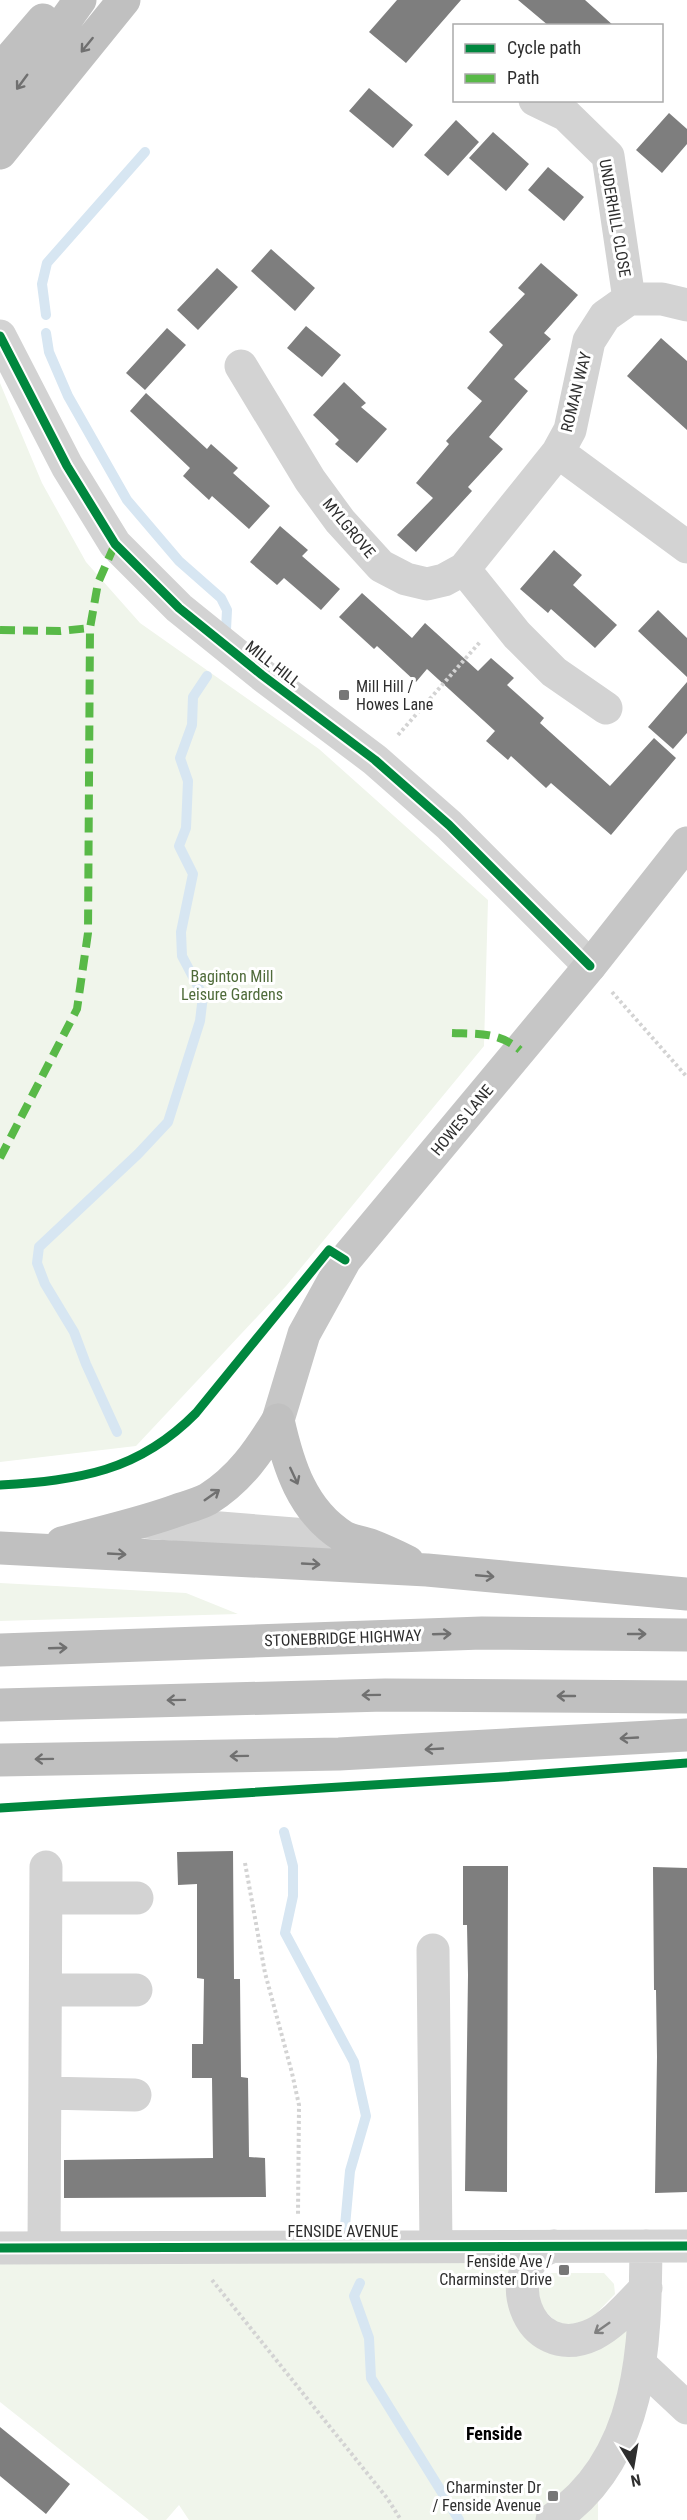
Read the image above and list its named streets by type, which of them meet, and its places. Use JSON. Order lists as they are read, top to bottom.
{
  "streets": {
    "highway": ["STONEBRIDGE HIGHWAY"],
    "main road": ["HOWES LANE"],
    "street": [
      "UNDERHILL CLOSE",
      "ROMAN WAY",
      "MYLGROVE",
      "MILL HILL",
      "FENSIDE AVENUE"
    ]
  },
  "crossings": [
    ["UNDERHILL CLOSE", "ROMAN WAY"],
    ["ROMAN WAY", "MYLGROVE"],
    ["MILL HILL", "HOWES LANE"]
  ],
  "districts": ["Fenside"],
  "parks": ["Baginton Mill Leisure Gardens"],
  "places": {
    "transit": ["Mill Hill / Howes Lane", "Fenside Ave / Charminster Drive", "Charminster Dr / Fenside Avenue"]
  },
  "legend": ["Cycle path", "Path"],
  "north": "bottom"
}
